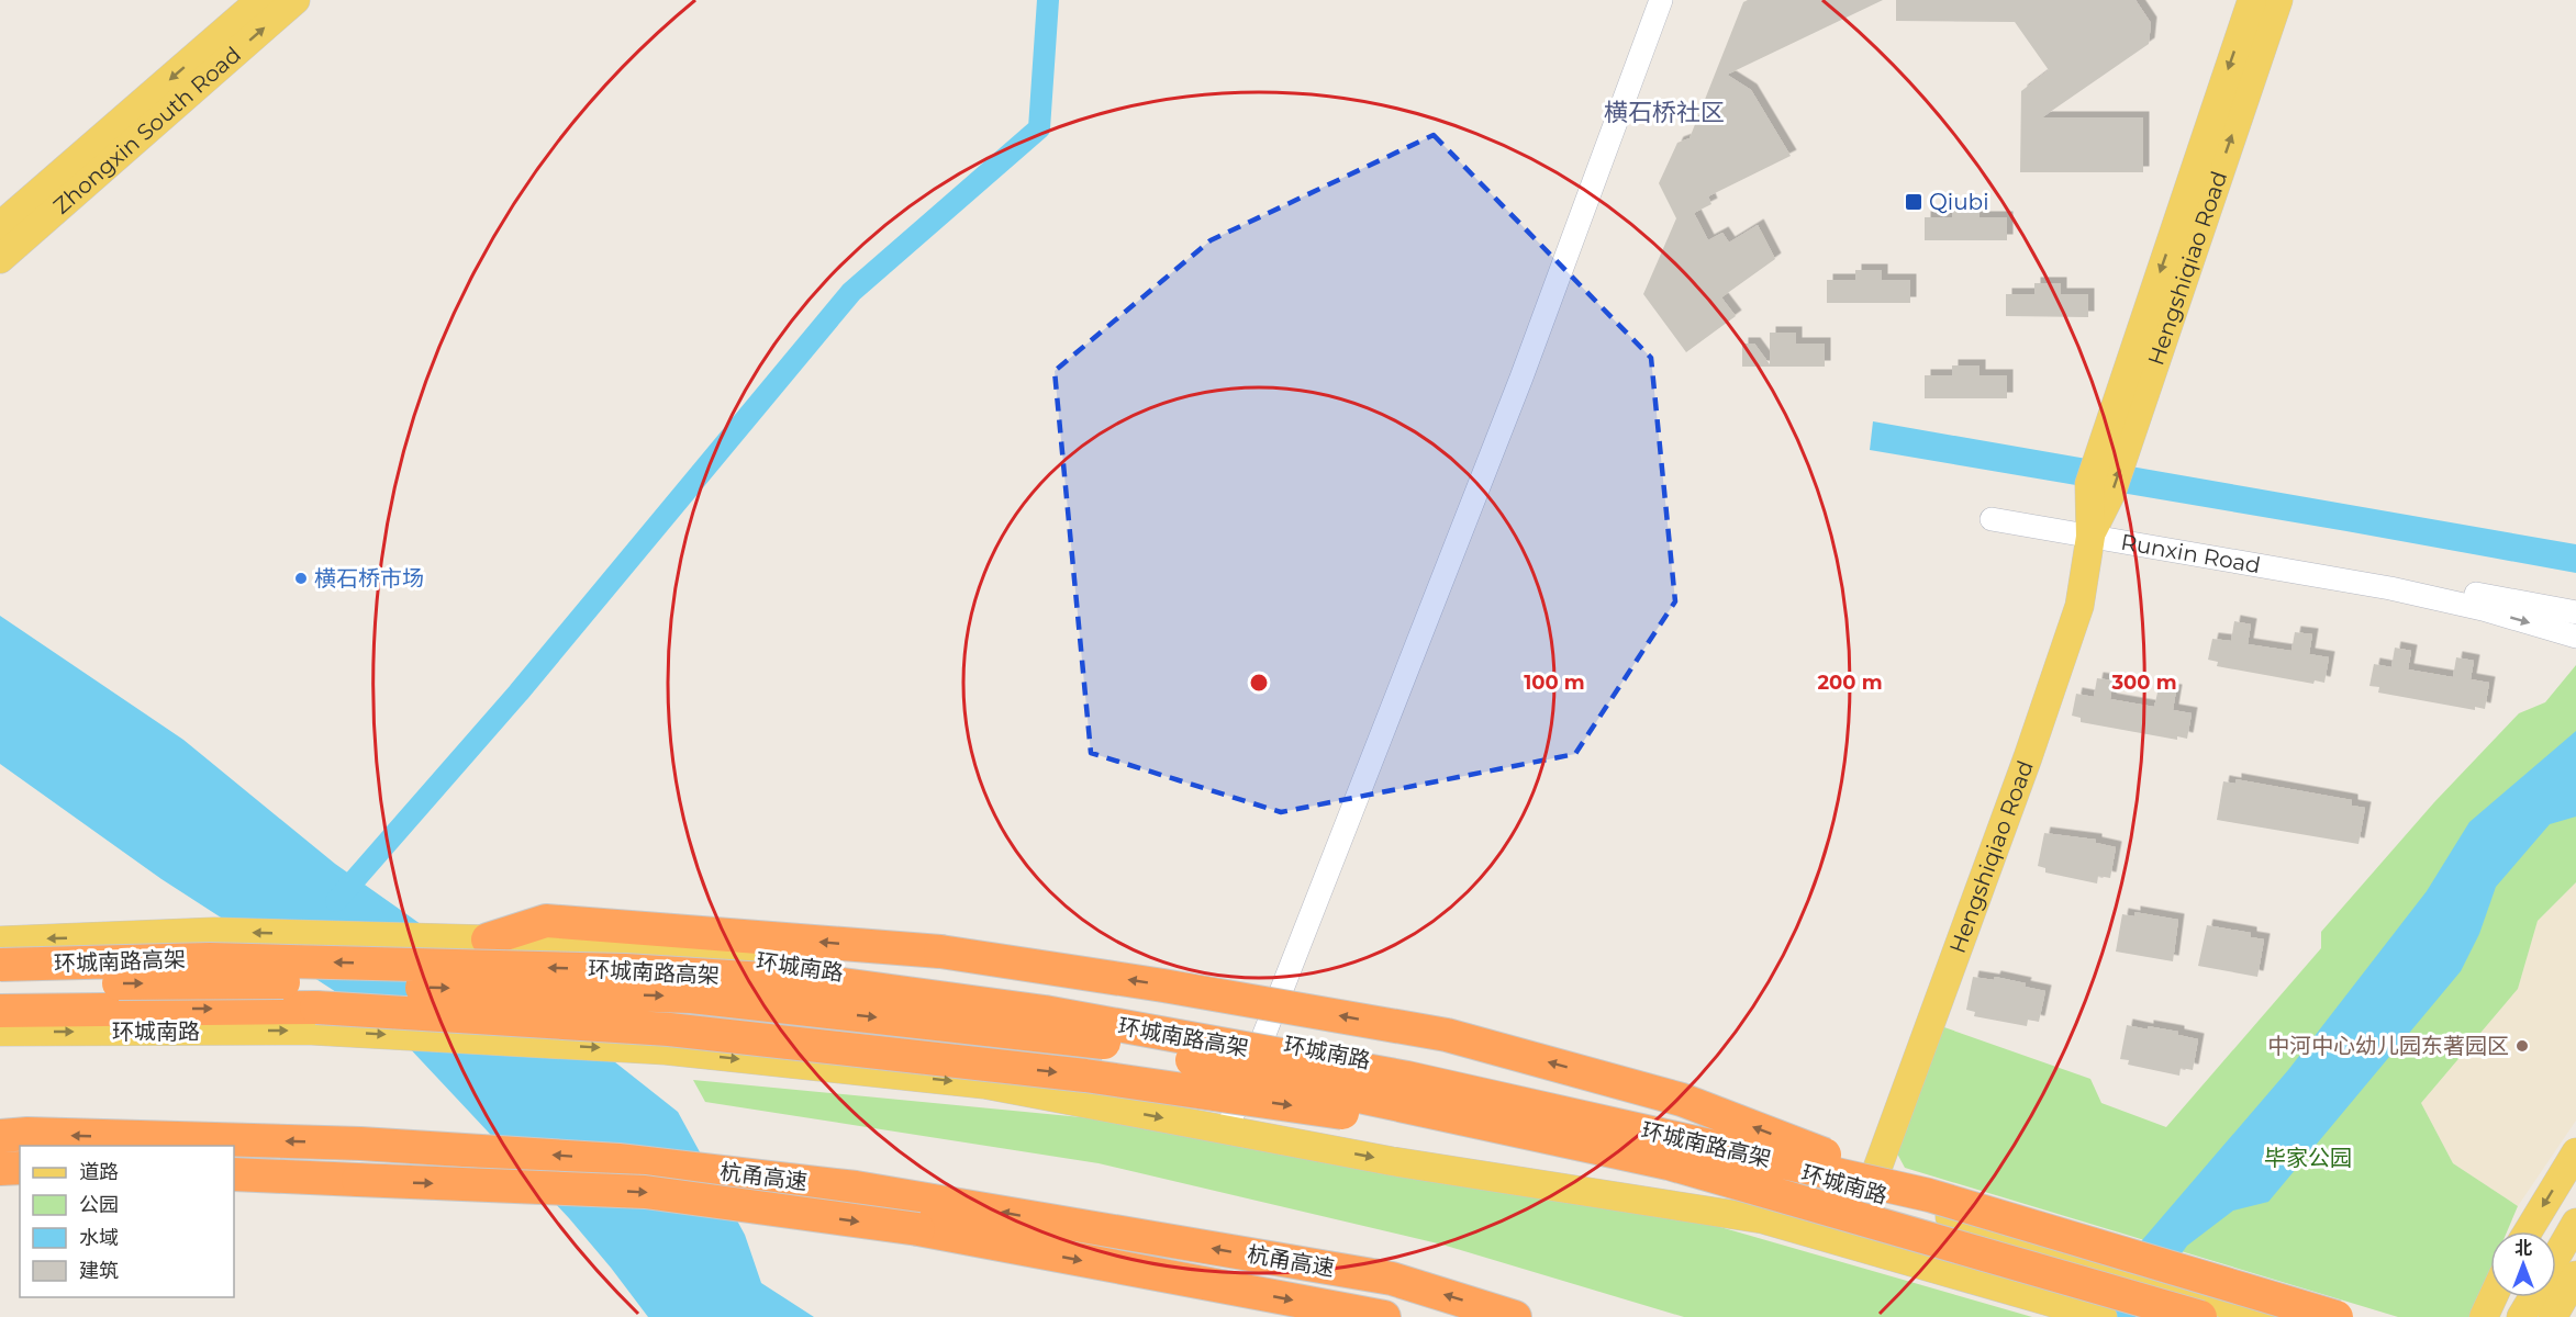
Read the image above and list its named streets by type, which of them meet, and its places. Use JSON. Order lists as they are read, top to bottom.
{
  "streets": {
    "highway": ["环城南路高架", "杭甬高速"],
    "main road": ["Zhongxin South Road", "Hengshiqiao Road", "环城南路"],
    "street": ["Runxin Road"]
  },
  "crossings": [
    ["Hengshiqiao Road", "Runxin Road"]
  ],
  "districts": ["横石桥社区"],
  "parks": ["毕家公园"],
  "places": {
    "transit": ["Qiubi"],
    "other": ["横石桥市场", "中河中心幼儿园东著园区"]
  },
  "legend": [
    "道路",
    "公园",
    "水域",
    "建筑"
  ],
  "north": "top",
  "rings": ["100 m", "200 m", "300 m"]
}
